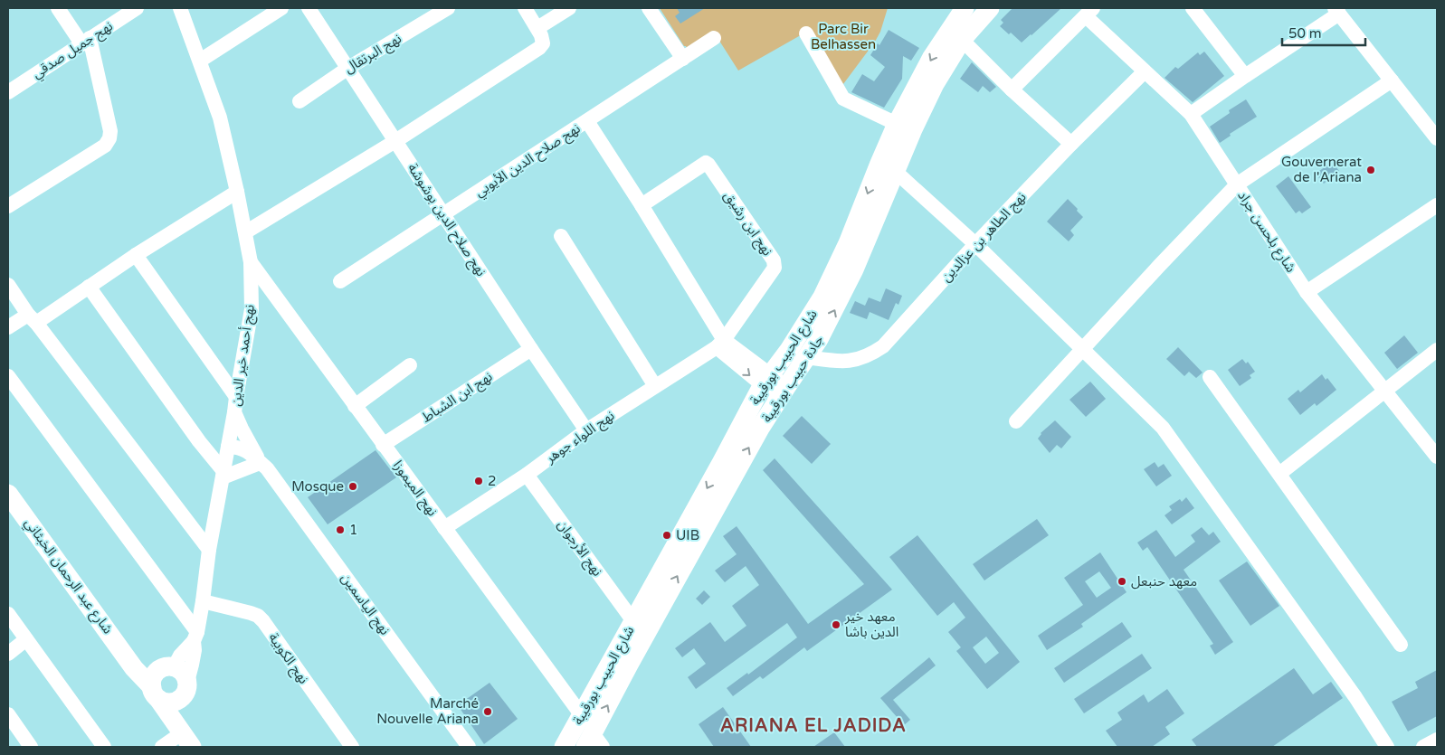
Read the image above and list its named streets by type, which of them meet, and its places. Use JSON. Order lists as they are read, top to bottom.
{
  "streets": {
    "main road": ["شارع الحبيب بورقيبة", "جادة حبيب بورقيبة", "شارع عبد الرحمان الخبثاني"],
    "street": [
      "نهج جميل صدقي",
      "نهج البرتقال",
      "نهج صلاح الدين الأيوبي",
      "نهج صلاح الدين بوشوشة",
      "نهج ابن رشيق",
      "شارع بلحسن جراد",
      "نهج الطاهر بن عزالدين",
      "نهج أحمد خير الدين",
      "نهج ابن الشباط",
      "نهج اللواء جوهر",
      "نهج الميموزا",
      "نهج الأرجوان",
      "نهج الياسمين",
      "نهج الكوبية"
    ]
  },
  "crossings": [
    ["نهج البرتقال", "نهج صلاح الدين بوشوشة"],
    ["نهج صلاح الدين الأيوبي", "نهج صلاح الدين بوشوشة"],
    ["نهج صلاح الدين بوشوشة", "نهج ابن الشباط"],
    ["نهج صلاح الدين بوشوشة", "نهج اللواء جوهر"],
    ["نهج ابن رشيق", "نهج اللواء جوهر"],
    ["شارع بلحسن جراد", "نهج الطاهر بن عزالدين"],
    ["نهج الطاهر بن عزالدين", "جادة حبيب بورقيبة"],
    ["نهج أحمد خير الدين", "نهج الميموزا"],
    ["نهج أحمد خير الدين", "شارع عبد الرحمان الخبثاني"],
    ["نهج أحمد خير الدين", "نهج الياسمين"],
    ["نهج أحمد خير الدين", "نهج الكوبية"],
    ["شارع الحبيب بورقيبة", "جادة حبيب بورقيبة"],
    ["شارع الحبيب بورقيبة", "نهج الميموزا"],
    ["شارع الحبيب بورقيبة", "نهج الأرجوان"],
    ["نهج ابن الشباط", "نهج الميموزا"],
    ["نهج اللواء جوهر", "نهج الميموزا"],
    ["نهج اللواء جوهر", "نهج الأرجوان"]
  ],
  "one_way": ["شارع الحبيب بورقيبة", "جادة حبيب بورقيبة"],
  "districts": ["ARIANA EL JADIDA"],
  "parks": ["Parc Bir Belhassen"],
  "places": [
    "Gouvernerat de l'Ariana",
    "2",
    "Mosque",
    "1",
    "UIB",
    "معهد حنبعل",
    "معهد خير الدين باشا",
    "Marché Nouvelle Ariana"
  ],
  "scale_bar": "50 m"
}
